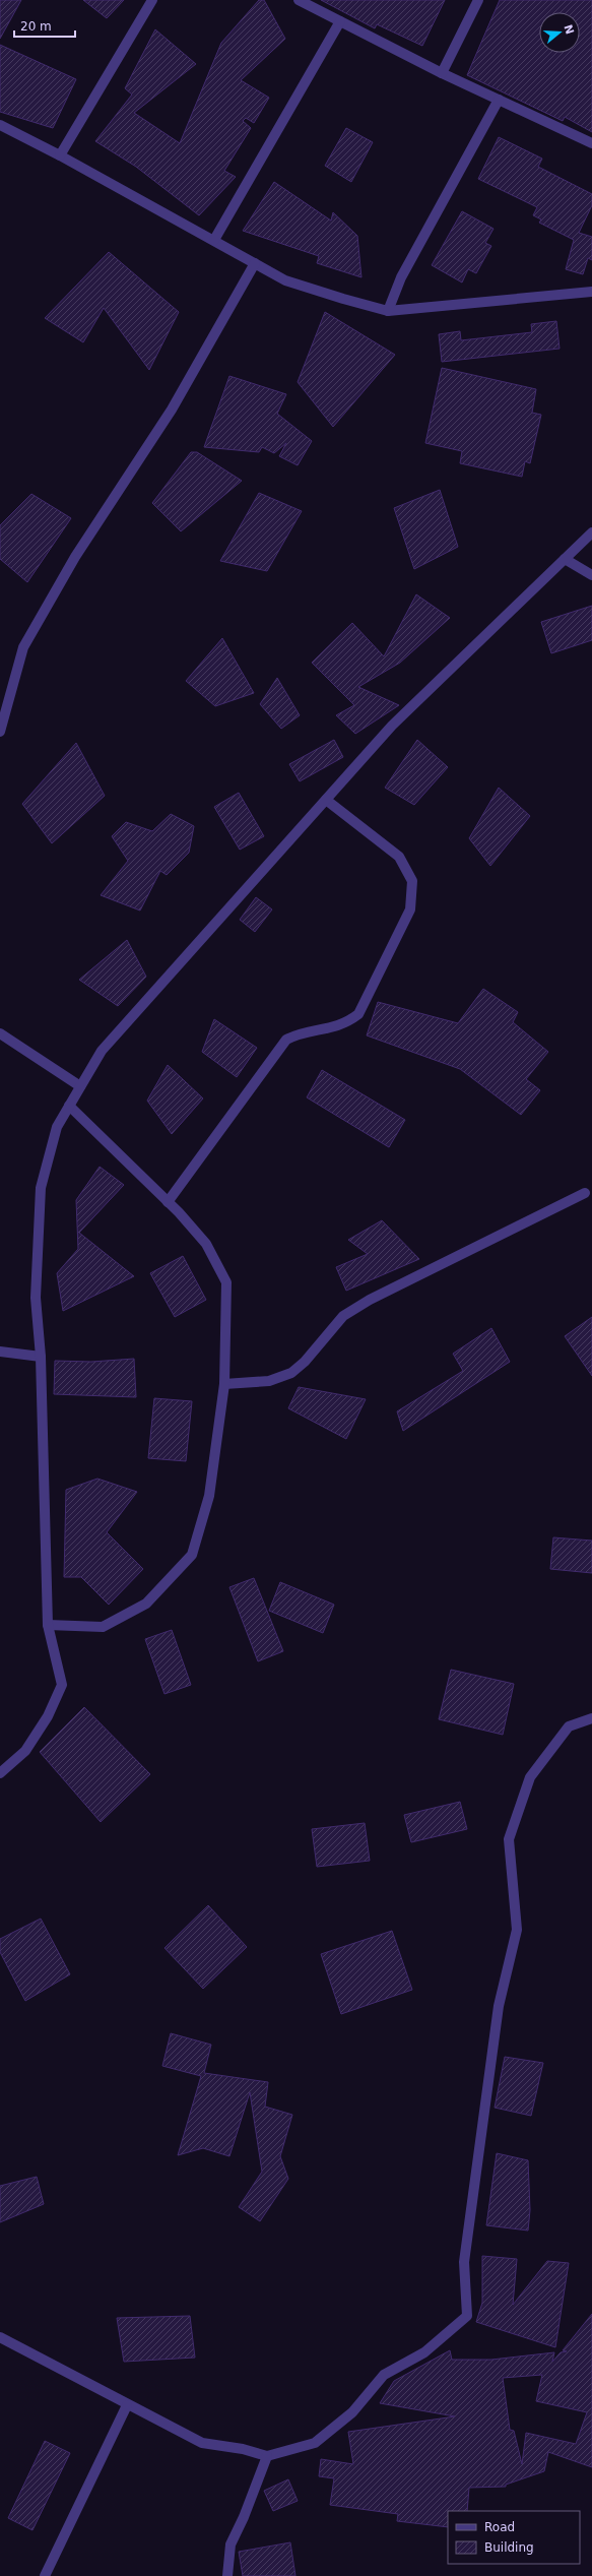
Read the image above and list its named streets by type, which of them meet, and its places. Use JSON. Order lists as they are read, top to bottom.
{
  "legend": ["Road", "Building"],
  "scale_bar": "20 m",
  "north": "right"
}
